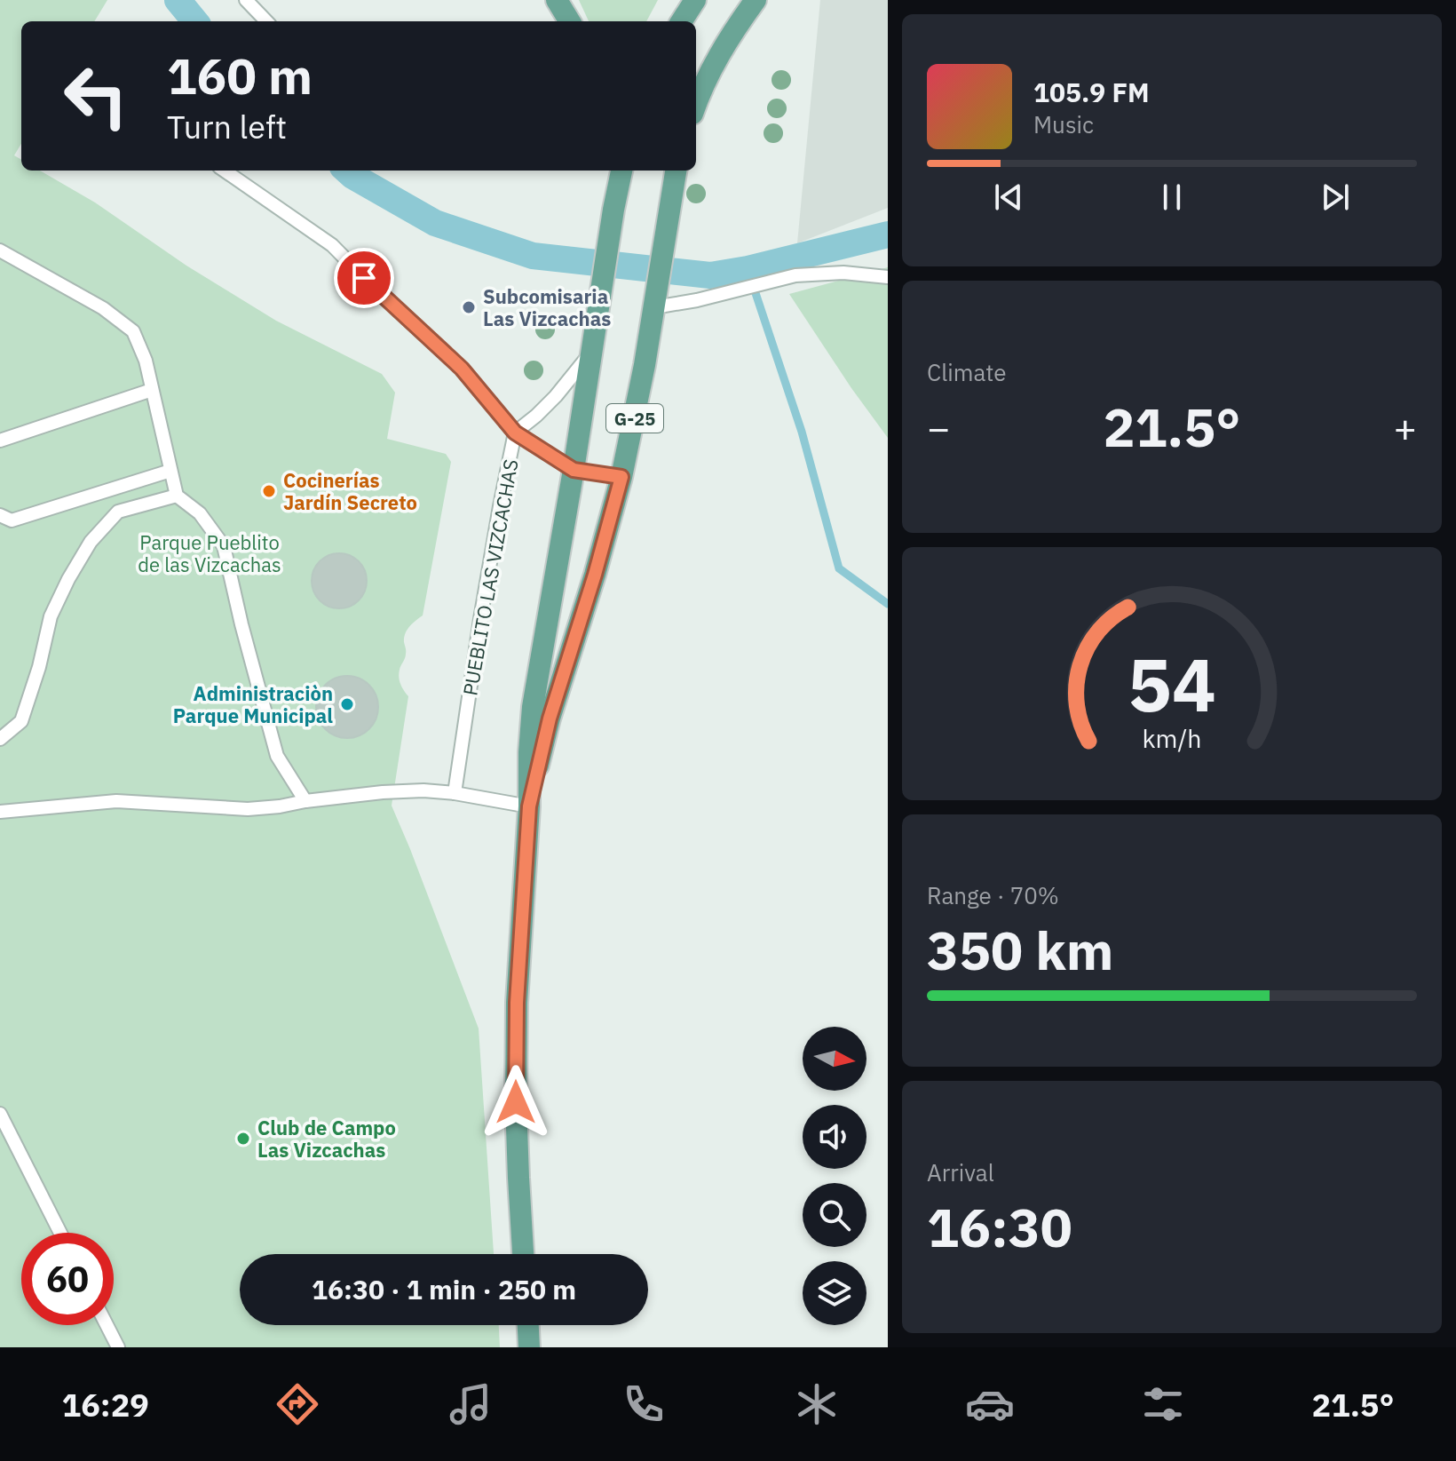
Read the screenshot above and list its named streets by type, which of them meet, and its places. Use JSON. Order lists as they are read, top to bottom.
{
  "streets": {
    "main road": ["G-25"],
    "lane": ["PUEBLITO LAS VIZCACHAS"]
  },
  "crossings": [
    ["G-25", "PUEBLITO LAS VIZCACHAS"]
  ],
  "parks": ["Parque Pueblito de las Vizcachas"],
  "places": [
    "Subcomisaria Las Vizcachas",
    "Cocinerías Jardín Secreto",
    "Administraciòn Parque Municipal",
    "Club de Campo Las Vizcachas"
  ],
  "north": "right",
  "page": {
    "turn": ["160 m", "Turn left"],
    "song": ["105.9 FM", "Music"],
    "tile": [
      "Climate",
      ["Range · 70%", "350 km"],
      ["Arrival", "16:30"]
    ],
    "heat": ["−", "21.5°", "+"],
    "limit": "60",
    "trip": "16:30 · 1 min · 250 m",
    "tabs": ["16:29", "21.5°"],
    "gauge": ["54", "km/h"]
  }
}
